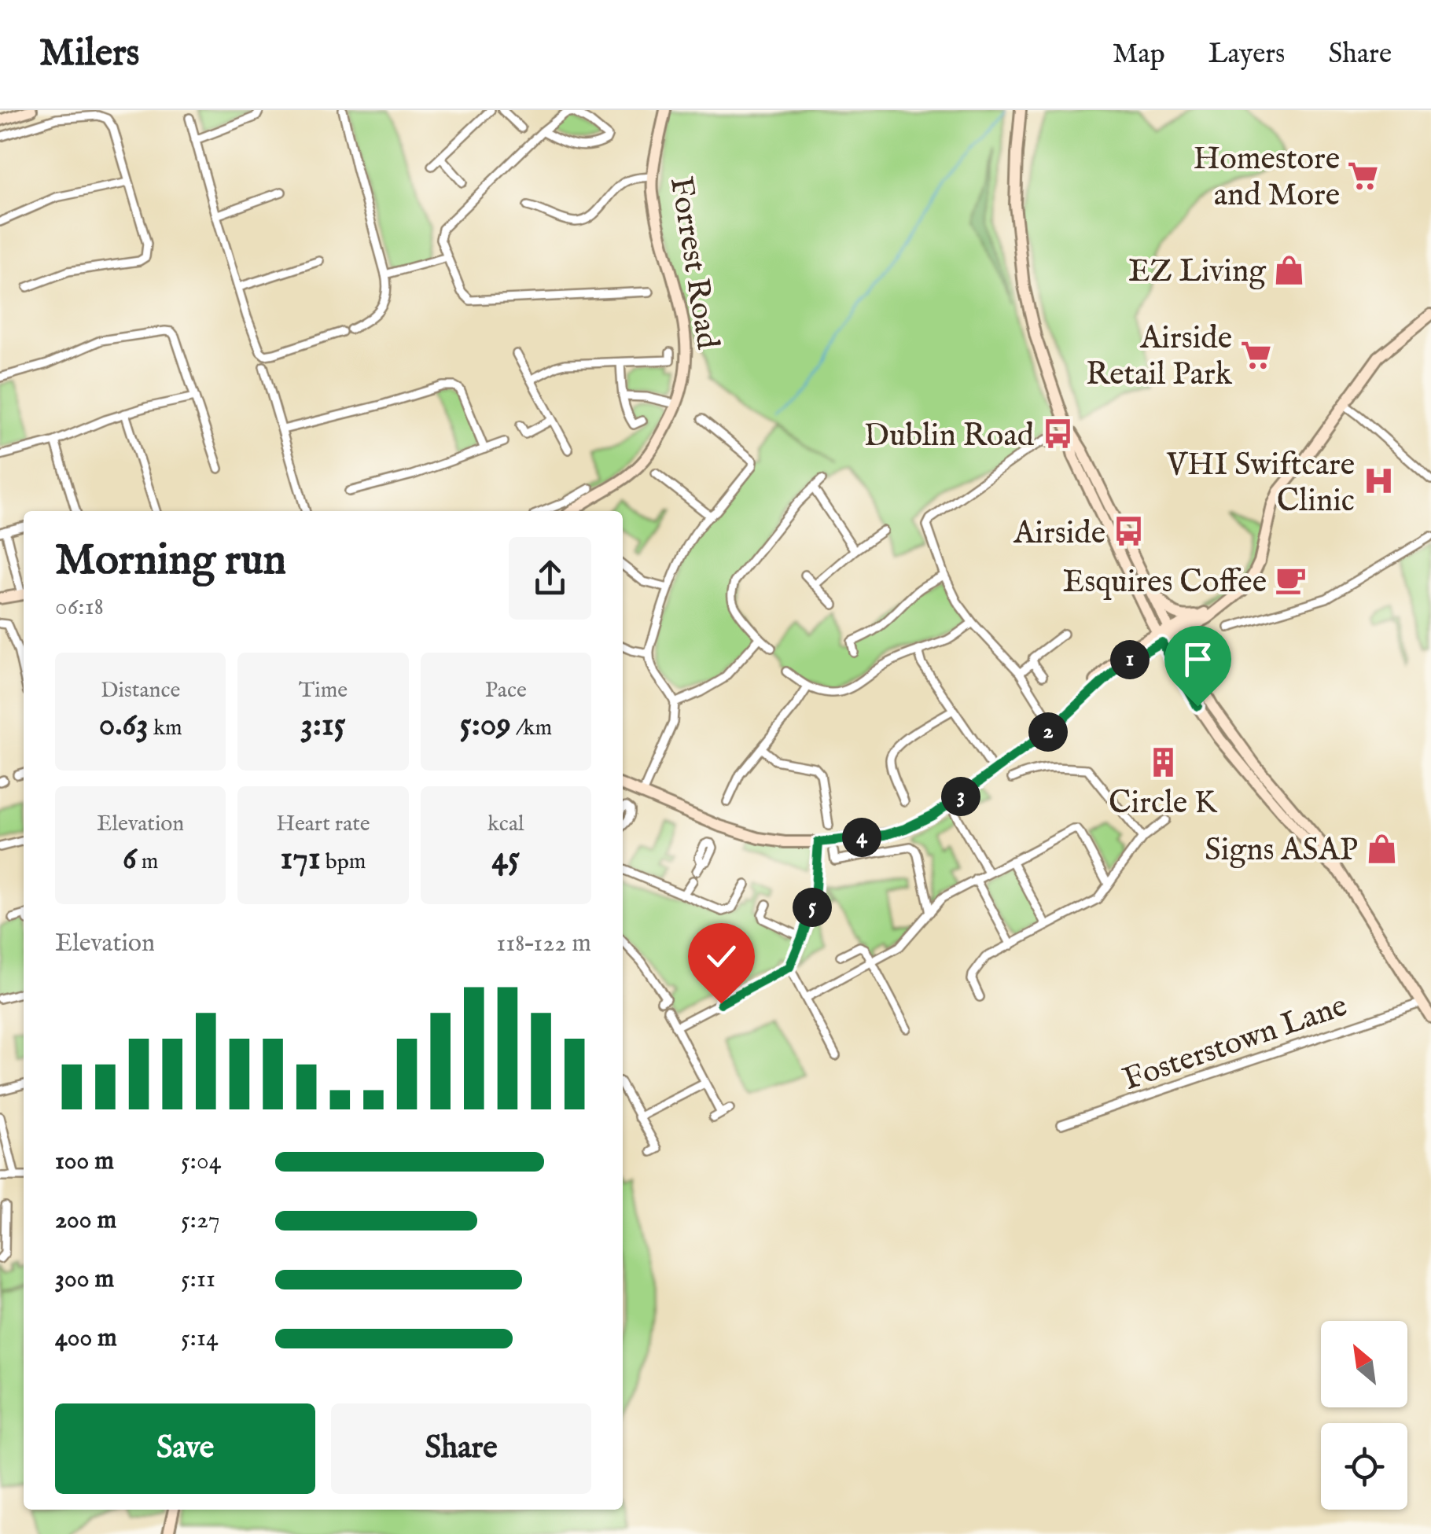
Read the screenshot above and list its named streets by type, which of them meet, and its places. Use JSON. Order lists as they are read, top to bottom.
{
  "streets": {
    "street": ["Forrest Road", "Fosterstown Lane"]
  },
  "places": {
    "supermarket": ["Homestore and More", "Airside Retail Park"],
    "shop": ["EZ Living", "Signs ASAP"],
    "bus stop": ["Dublin Road", "Airside"],
    "hospital": ["VHI Swiftcare Clinic"],
    "cafe": ["Esquires Coffee"],
    "building": ["Circle K"]
  },
  "north": "top left",
  "page": {
    "header": "Milers",
    "nav": ["Map", "Layers", "Share"],
    "heading": ["Morning run", "06:18"],
    "pins": [
      "1",
      "2",
      "3",
      "4",
      "5"
    ],
    "stats": [
      ["Distance", "0.63 km"],
      ["Time", "3:15"],
      ["Pace", "5:09 /km"],
      ["Elevation", "6 m"],
      ["Heart rate", "171 bpm"],
      ["kcal", "45"]
    ],
    "chart": ["Elevation", "118–122 m"],
    "list": [
      {
        "name": "100 m",
        "note": "5:04"
      },
      {
        "name": "200 m",
        "note": "5:27"
      },
      {
        "name": "300 m",
        "note": "5:11"
      },
      {
        "name": "400 m",
        "note": "5:14"
      }
    ],
    "buttons": ["Save", "Share"]
  }
}
